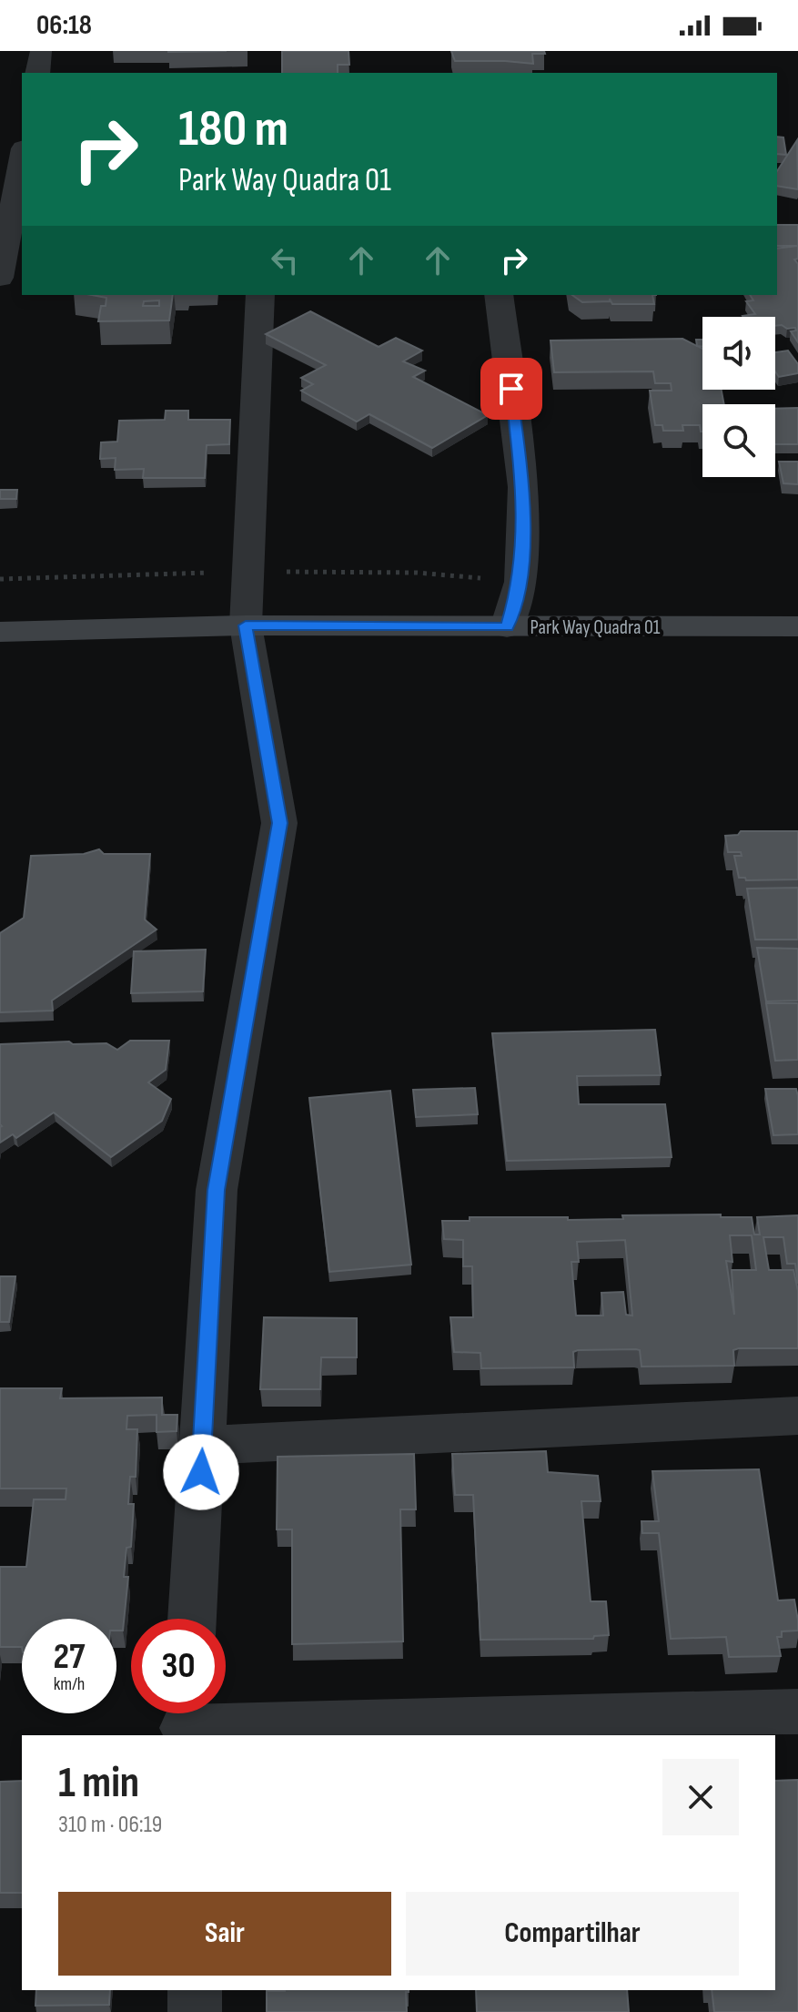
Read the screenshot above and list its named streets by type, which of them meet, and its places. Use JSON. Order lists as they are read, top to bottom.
{
  "streets": {
    "street": ["Park Way Quadra 01"]
  },
  "page": {
    "status": "06:18",
    "turn": ["180 m", "Park Way Quadra 01"],
    "speed": "27 km/h",
    "limit": "30",
    "heading": ["1 min", "310 m · 06:19"],
    "buttons": ["Sair", "Compartilhar"]
  }
}
